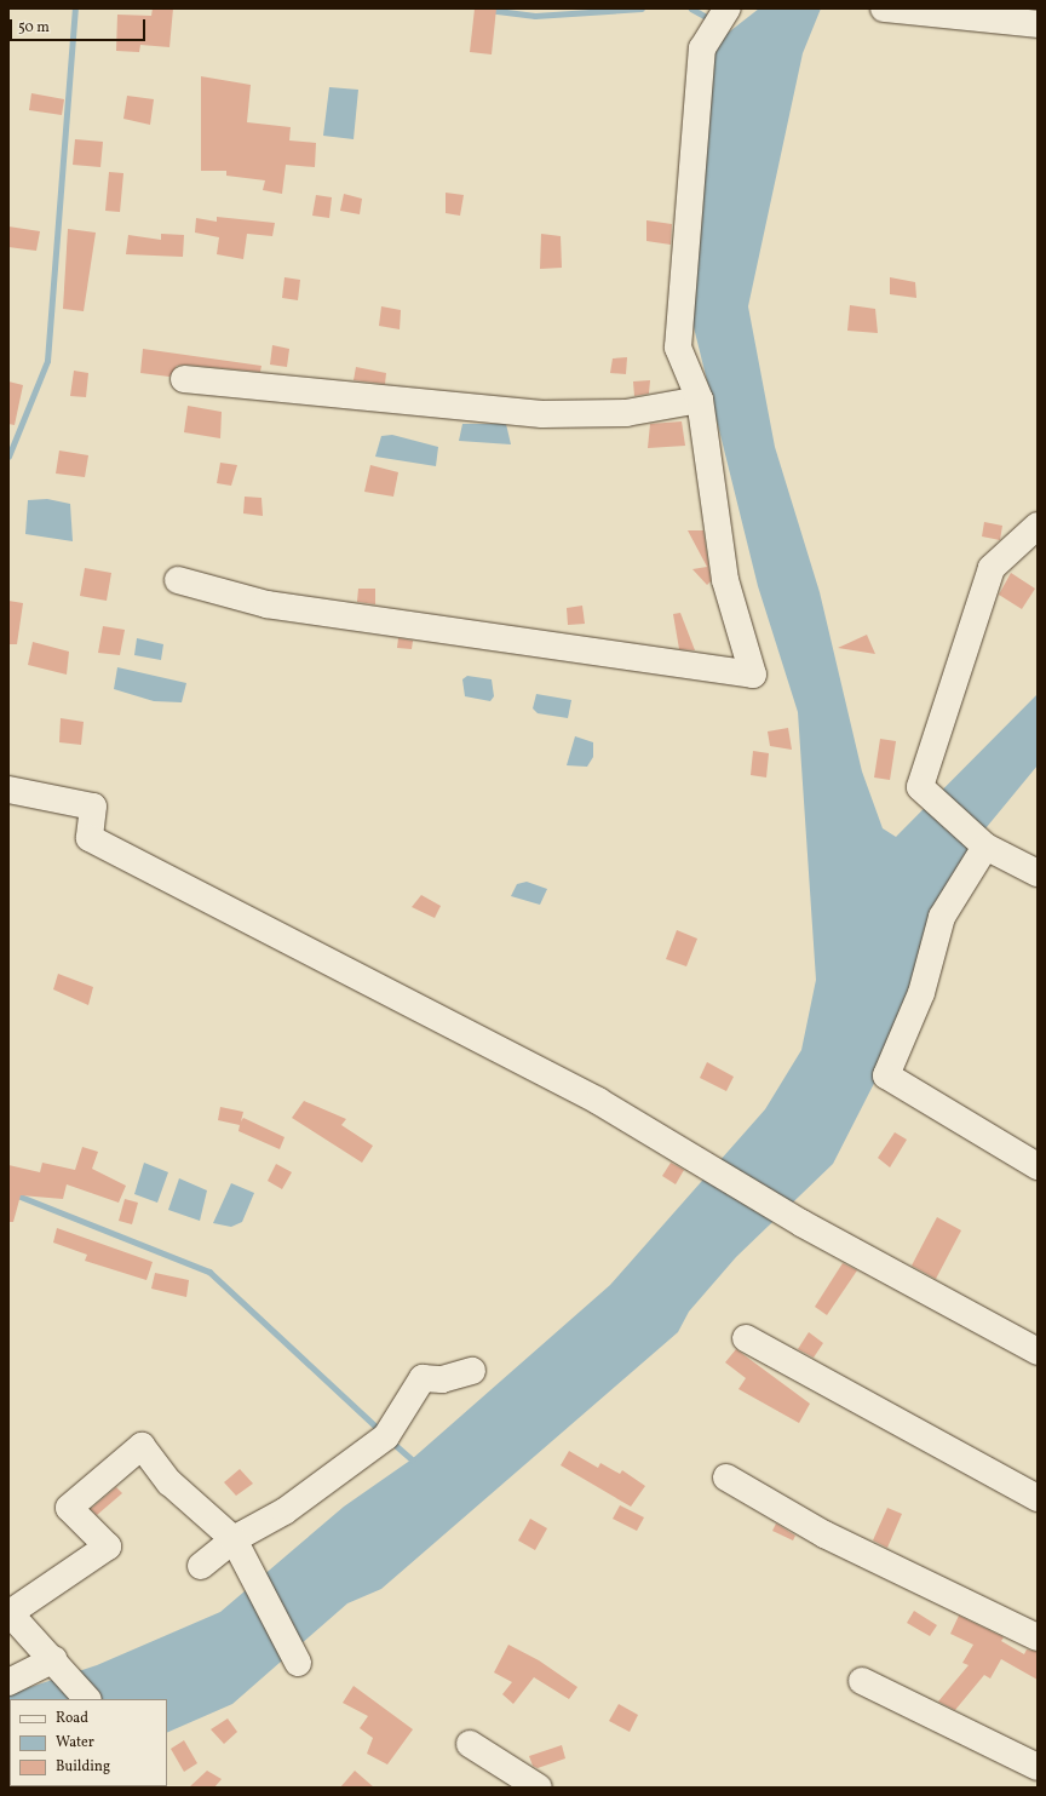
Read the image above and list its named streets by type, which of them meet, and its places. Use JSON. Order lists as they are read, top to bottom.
{
  "legend": ["Road", "Water", "Building"],
  "scale_bar": "50 m"
}
